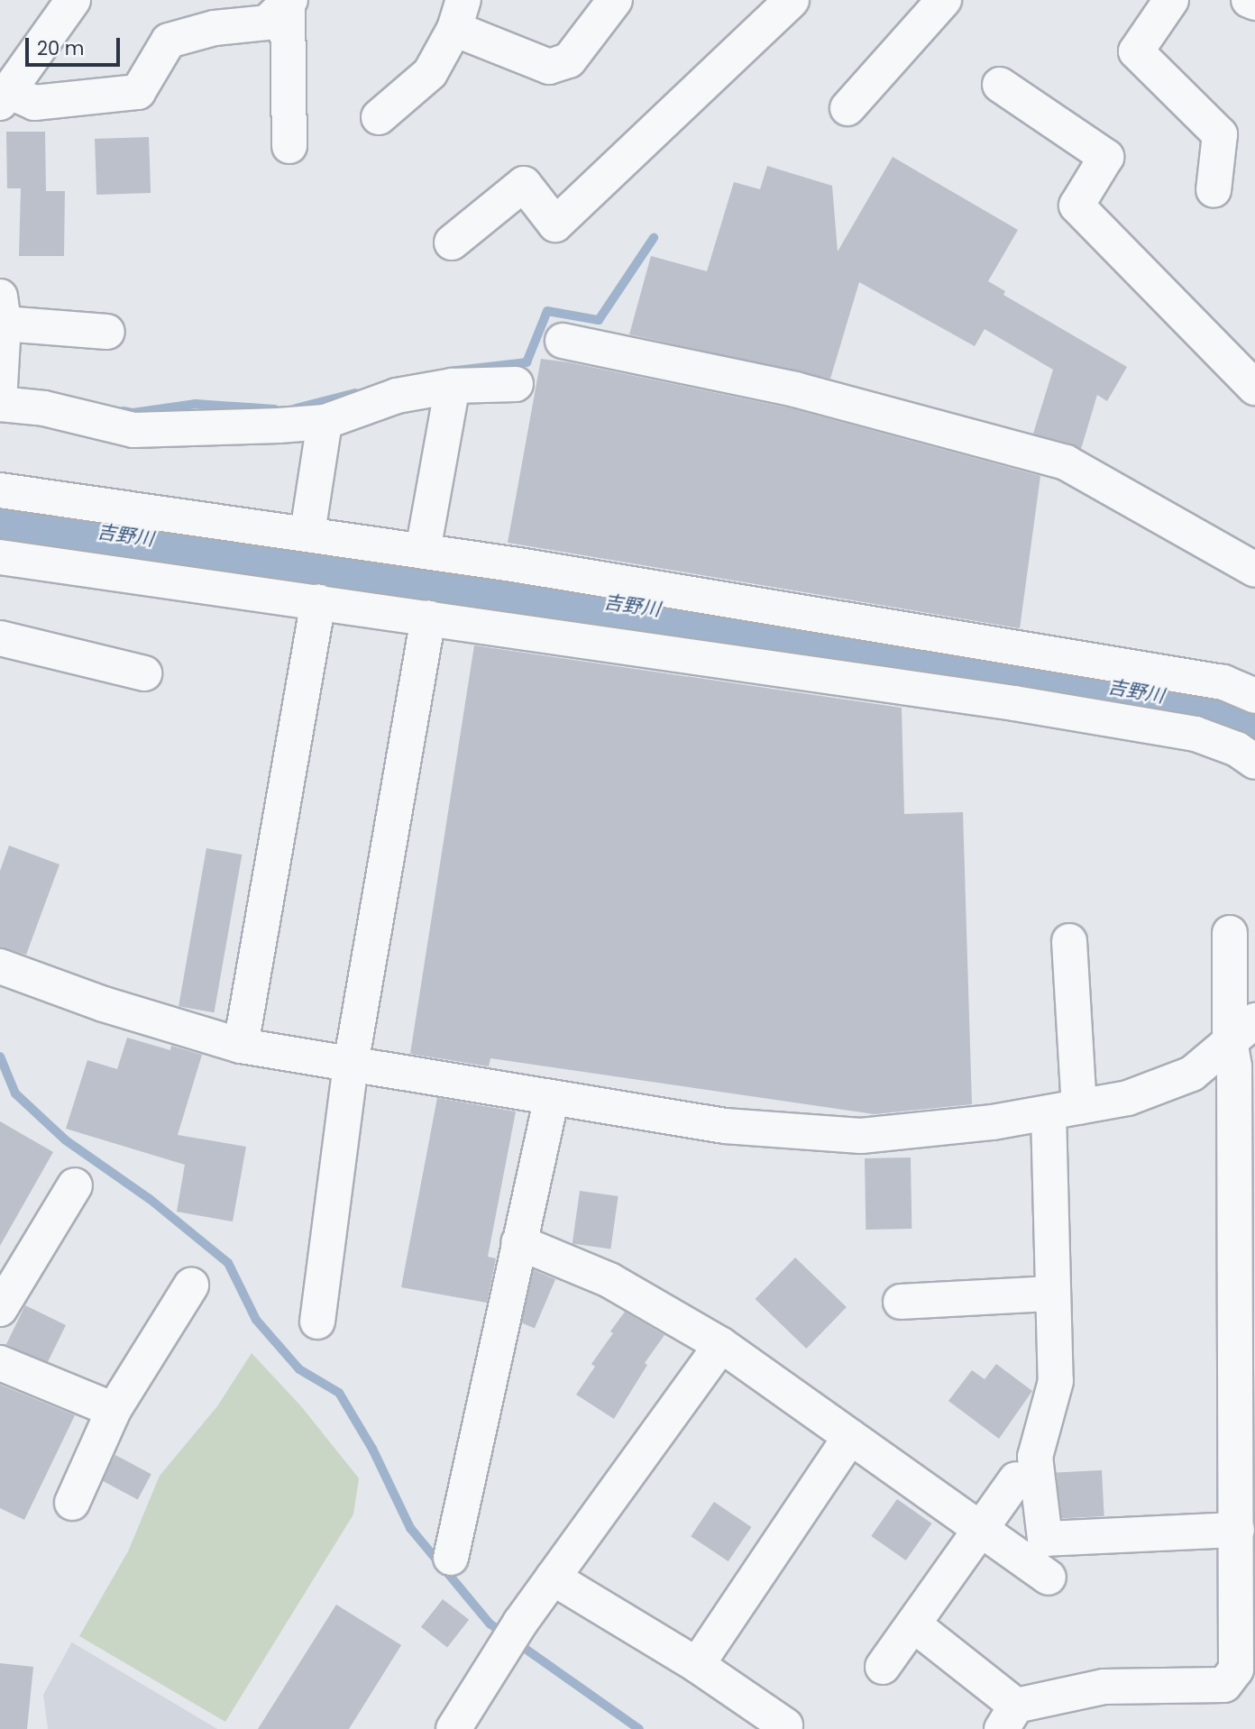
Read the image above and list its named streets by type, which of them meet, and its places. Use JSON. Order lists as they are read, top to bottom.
{
  "water": ["吉野川"],
  "scale_bar": "20 m"
}
